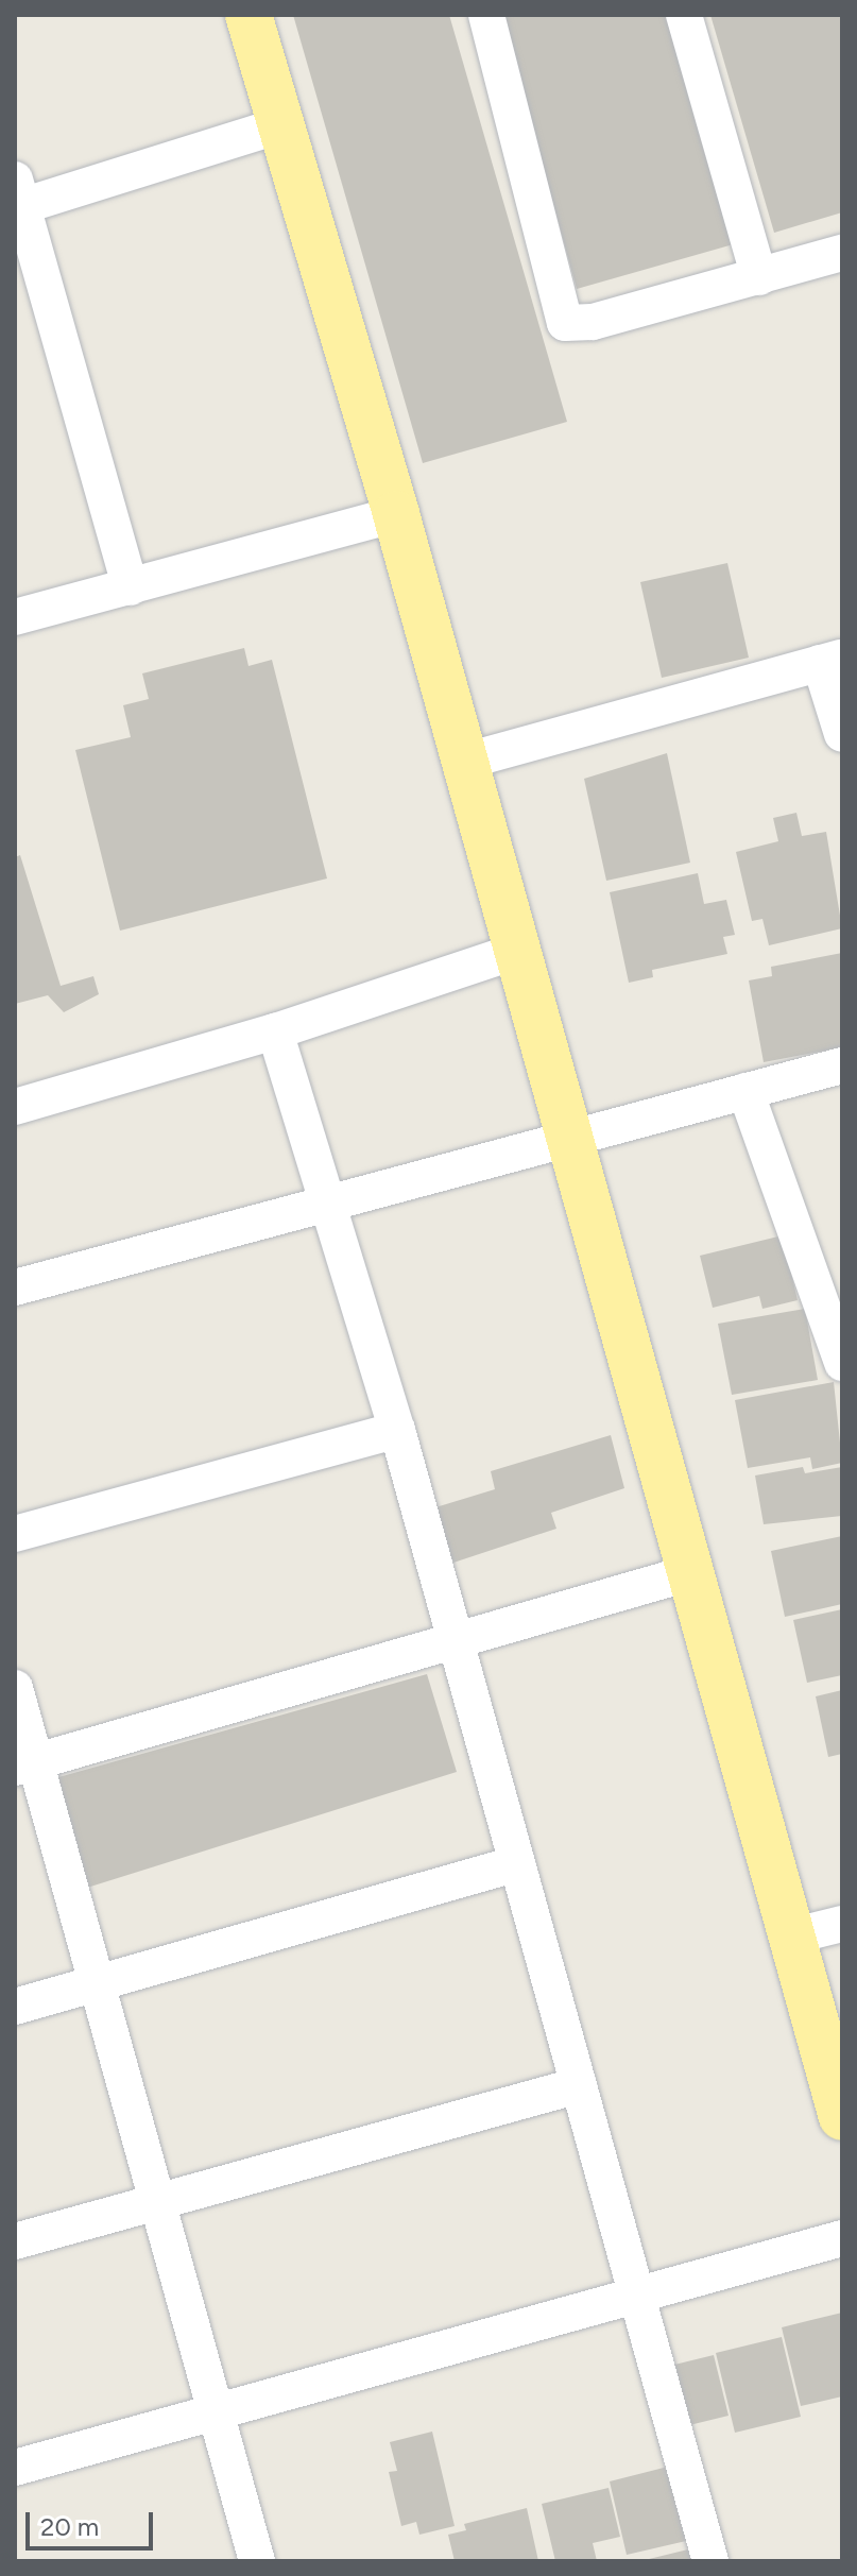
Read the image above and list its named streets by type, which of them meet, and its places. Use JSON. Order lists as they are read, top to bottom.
{
  "scale_bar": "20 m"
}
